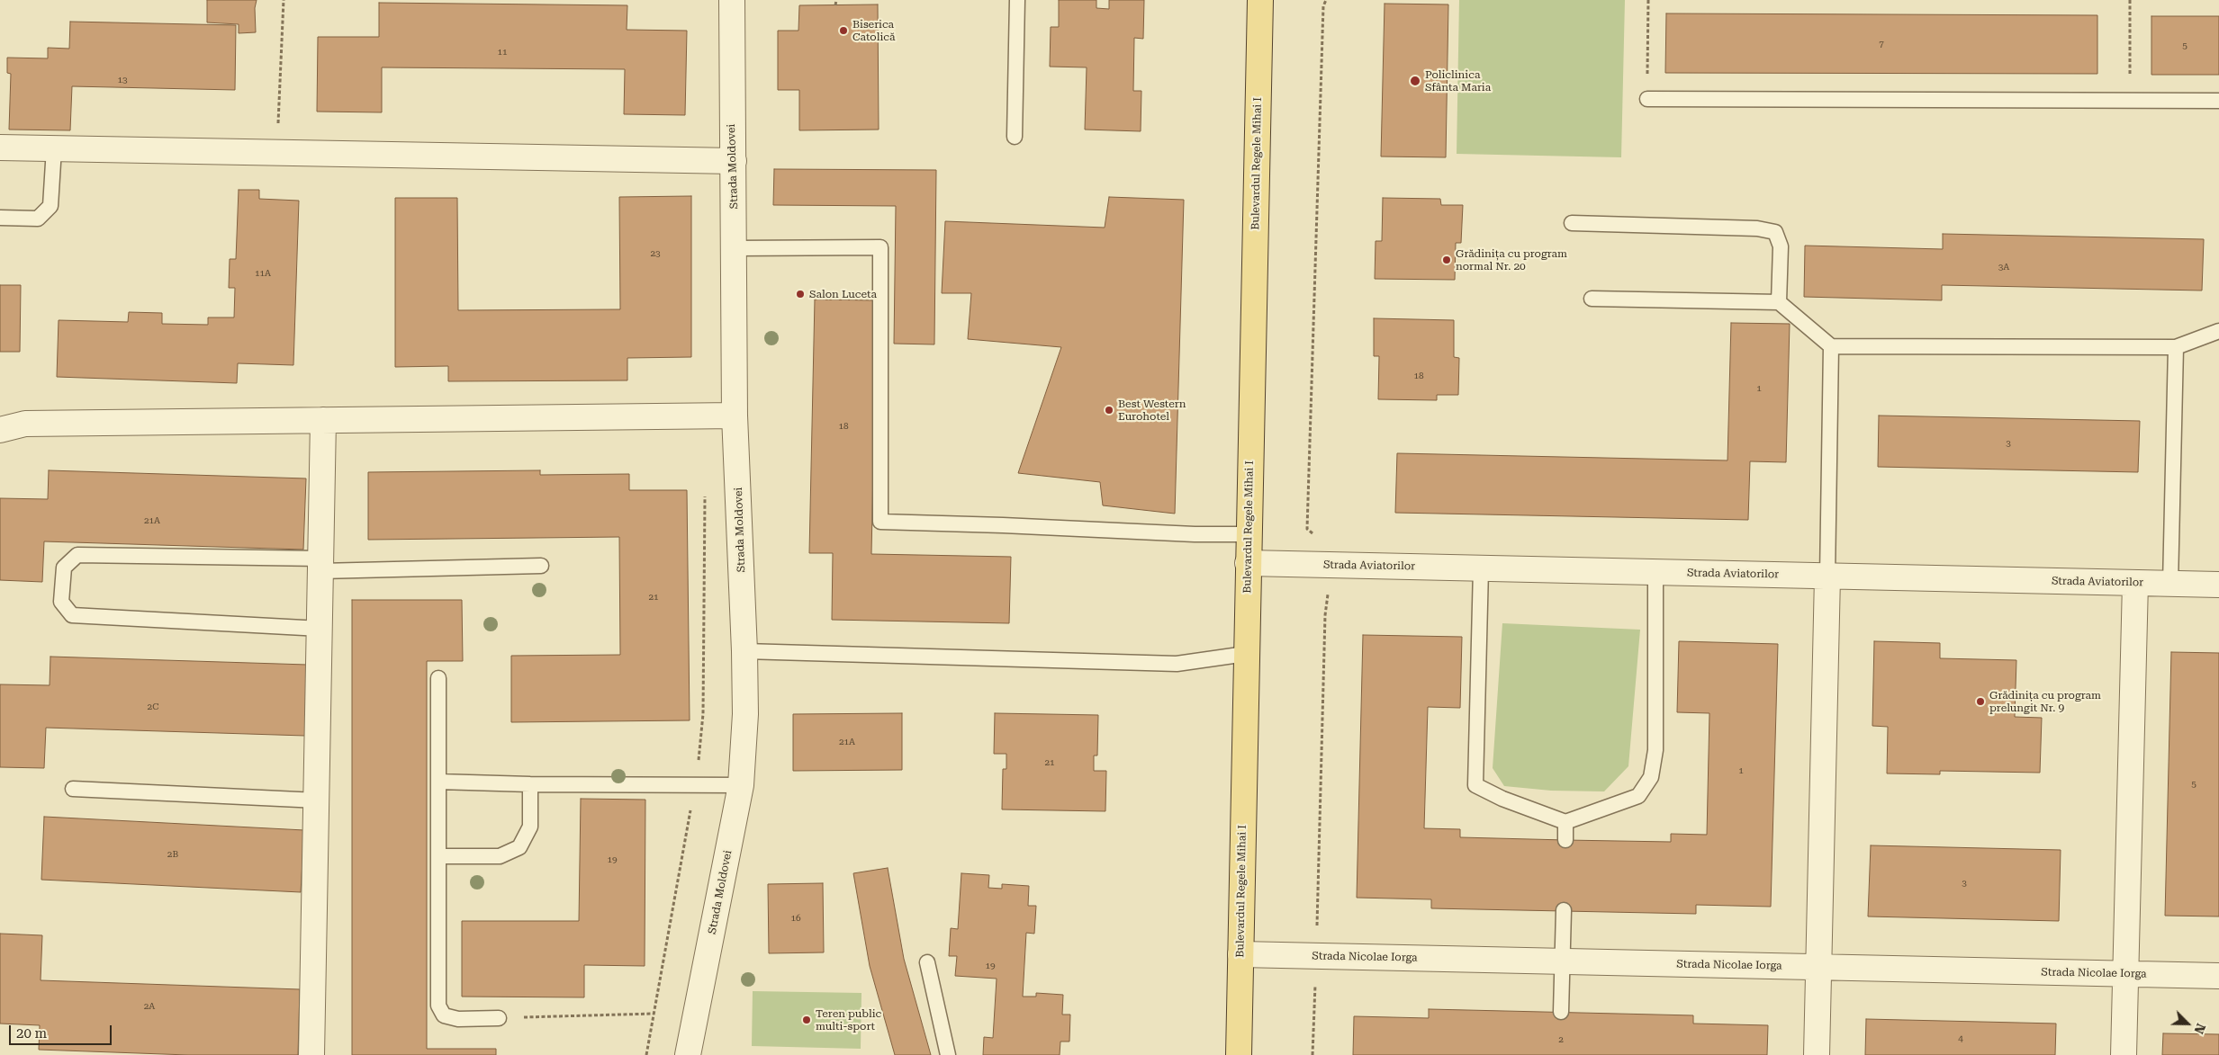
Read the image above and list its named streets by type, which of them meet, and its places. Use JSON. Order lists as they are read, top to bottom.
{
  "streets": {
    "main road": ["Bulevardul Regele Mihai I"],
    "street": ["Strada Moldovei", "Strada Aviatorilor", "Strada Nicolae Iorga"]
  },
  "crossings": [
    ["Bulevardul Regele Mihai I", "Strada Aviatorilor"],
    ["Bulevardul Regele Mihai I", "Strada Nicolae Iorga"]
  ],
  "places": [
    "Biserica Catolică",
    "Policlinica Sfânta Maria",
    "Grădinița cu program normal Nr. 20",
    "Salon Luceta",
    "Best Western Eurohotel",
    "Grădinița cu program prelungit Nr. 9",
    "Teren public multi-sport"
  ],
  "house_numbers": [
    "7",
    "5",
    "11",
    "13",
    "23",
    "3A",
    "11A",
    "18",
    "1",
    "18",
    "3",
    "21A",
    "21",
    "2C",
    "21A",
    "21",
    "1",
    "5",
    "2B",
    "19",
    "3",
    "16",
    "19",
    "2A",
    "4",
    "2"
  ],
  "scale_bar": "20 m",
  "north": "bottom right"
}
